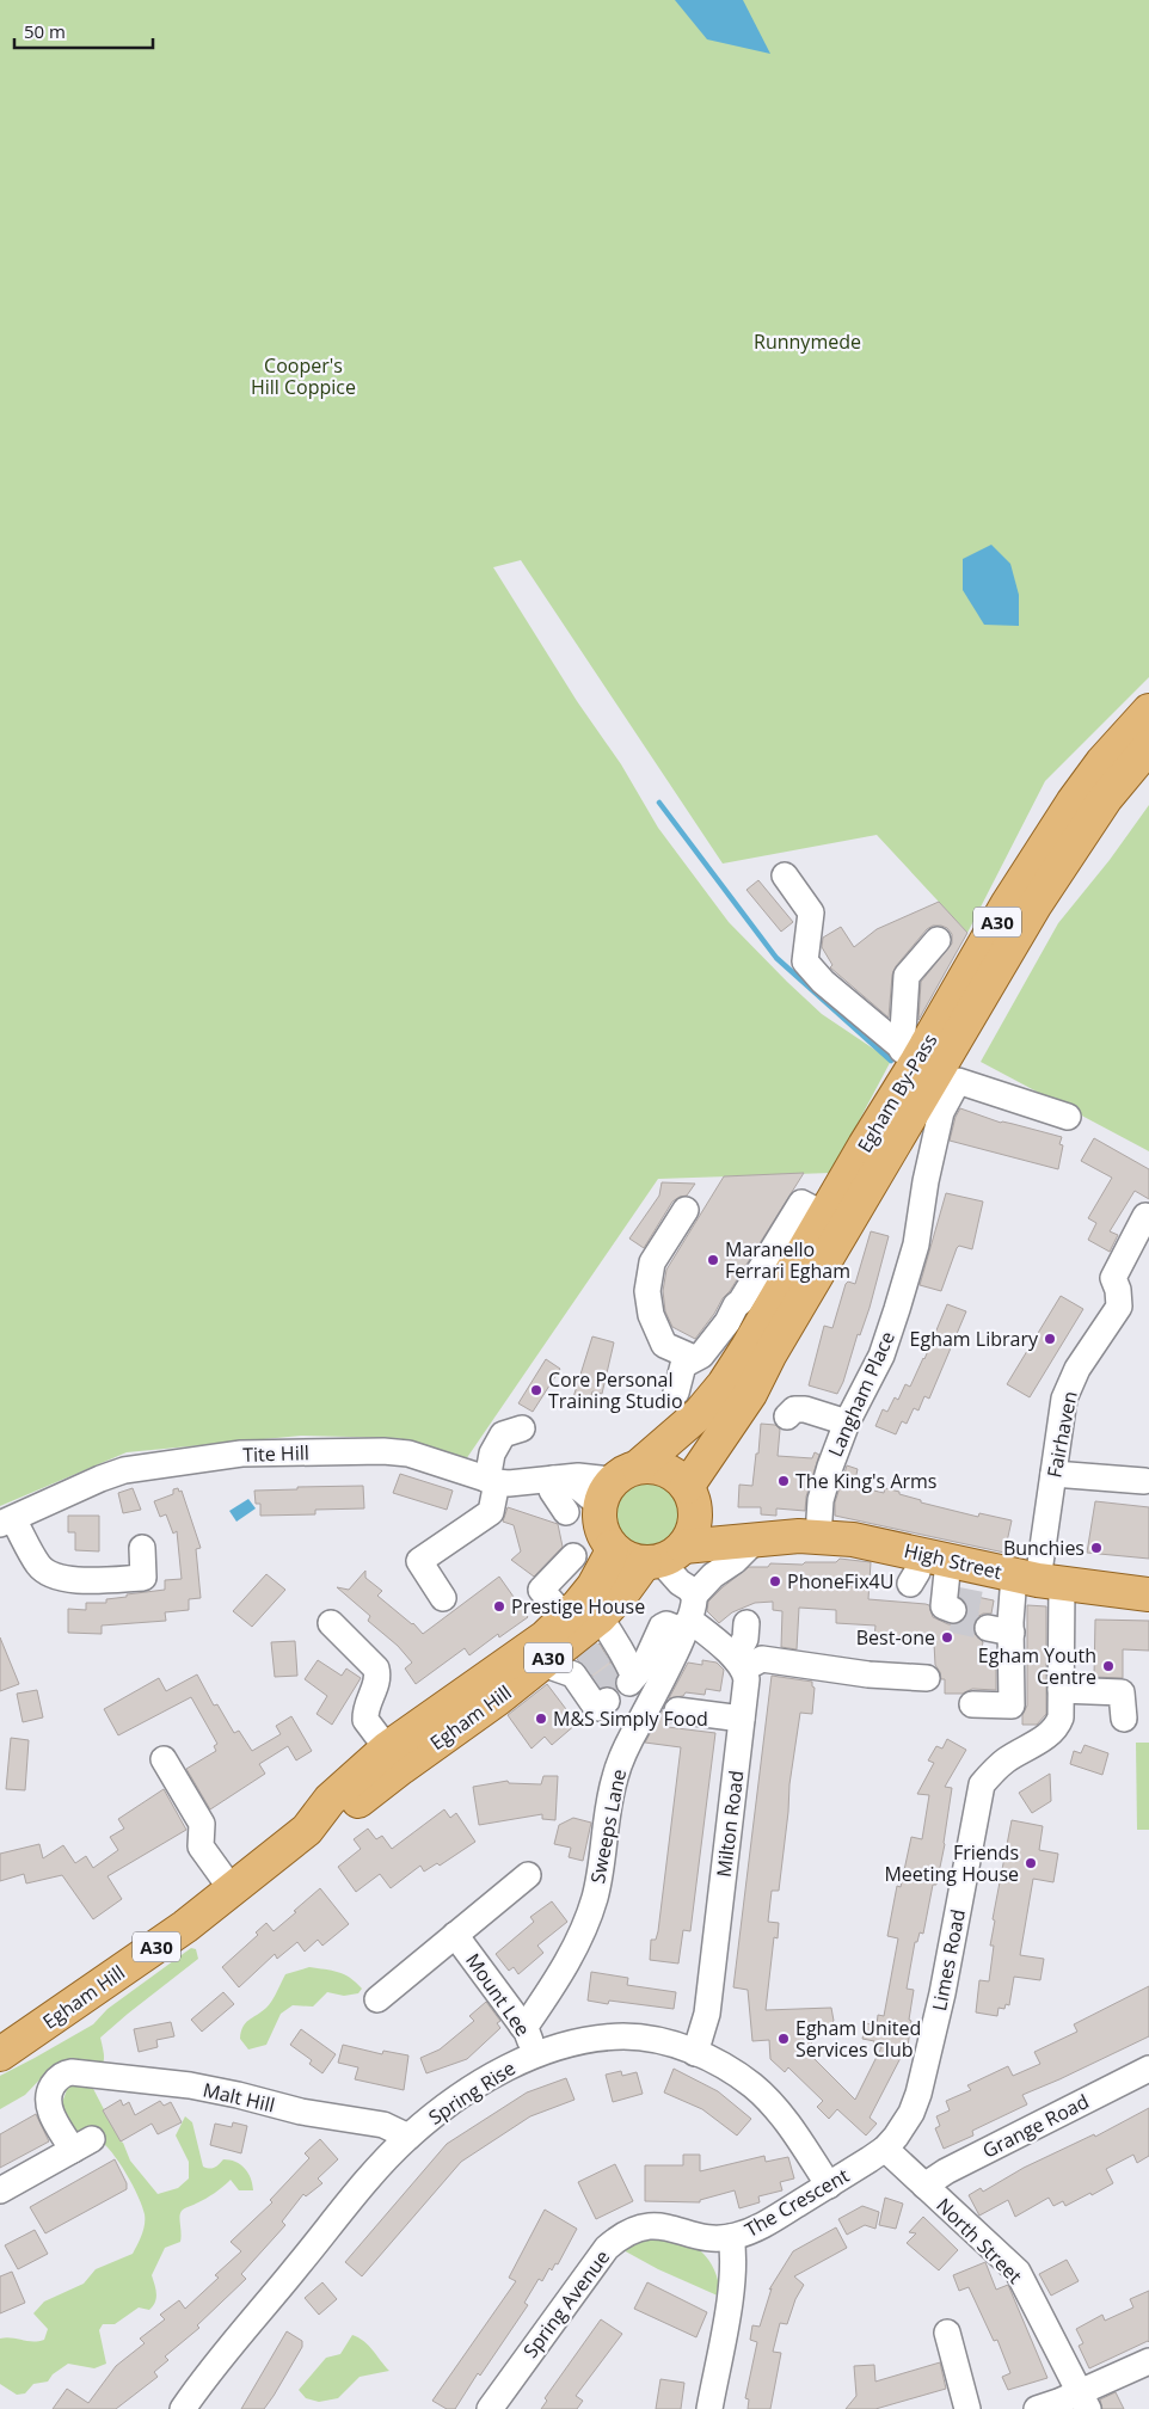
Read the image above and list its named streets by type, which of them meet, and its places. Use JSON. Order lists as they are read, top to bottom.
{
  "streets": {
    "main road": [
      "A30",
      "Egham By-Pass",
      "High Street",
      "Egham Hill"
    ],
    "street": [
      "Langham Place",
      "Fairhaven",
      "Tite Hill",
      "Milton Road",
      "Sweeps Lane",
      "Limes Road",
      "Mount Lee",
      "Spring Rise",
      "Malt Hill",
      "Grange Road",
      "The Crescent",
      "North Street",
      "Spring Avenue"
    ]
  },
  "crossings": [
    ["Egham By-Pass", "High Street"],
    ["Egham By-Pass", "Egham Hill"],
    ["Langham Place", "High Street"],
    ["Fairhaven", "High Street"],
    ["Fairhaven", "Limes Road"],
    ["High Street", "Egham Hill"],
    ["High Street", "Sweeps Lane"],
    ["High Street", "Limes Road"],
    ["Milton Road", "Spring Rise"],
    ["Sweeps Lane", "Mount Lee"],
    ["Limes Road", "The Crescent"],
    ["Limes Road", "North Street"],
    ["Mount Lee", "Spring Rise"],
    ["Spring Rise", "Malt Hill"],
    ["Spring Rise", "The Crescent"],
    ["Grange Road", "North Street"],
    ["The Crescent", "North Street"],
    ["The Crescent", "Spring Avenue"]
  ],
  "parks": ["Runnymede", "Cooper's Hill Coppice"],
  "places": [
    "Maranello Ferrari Egham",
    "Egham Library",
    "Core Personal Training Studio",
    "The King's Arms",
    "Bunchies",
    "PhoneFix4U",
    "Prestige House",
    "Best-one",
    "Egham Youth Centre",
    "M&S Simply Food",
    "Friends Meeting House",
    "Egham United Services Club"
  ],
  "scale_bar": "50 m"
}
